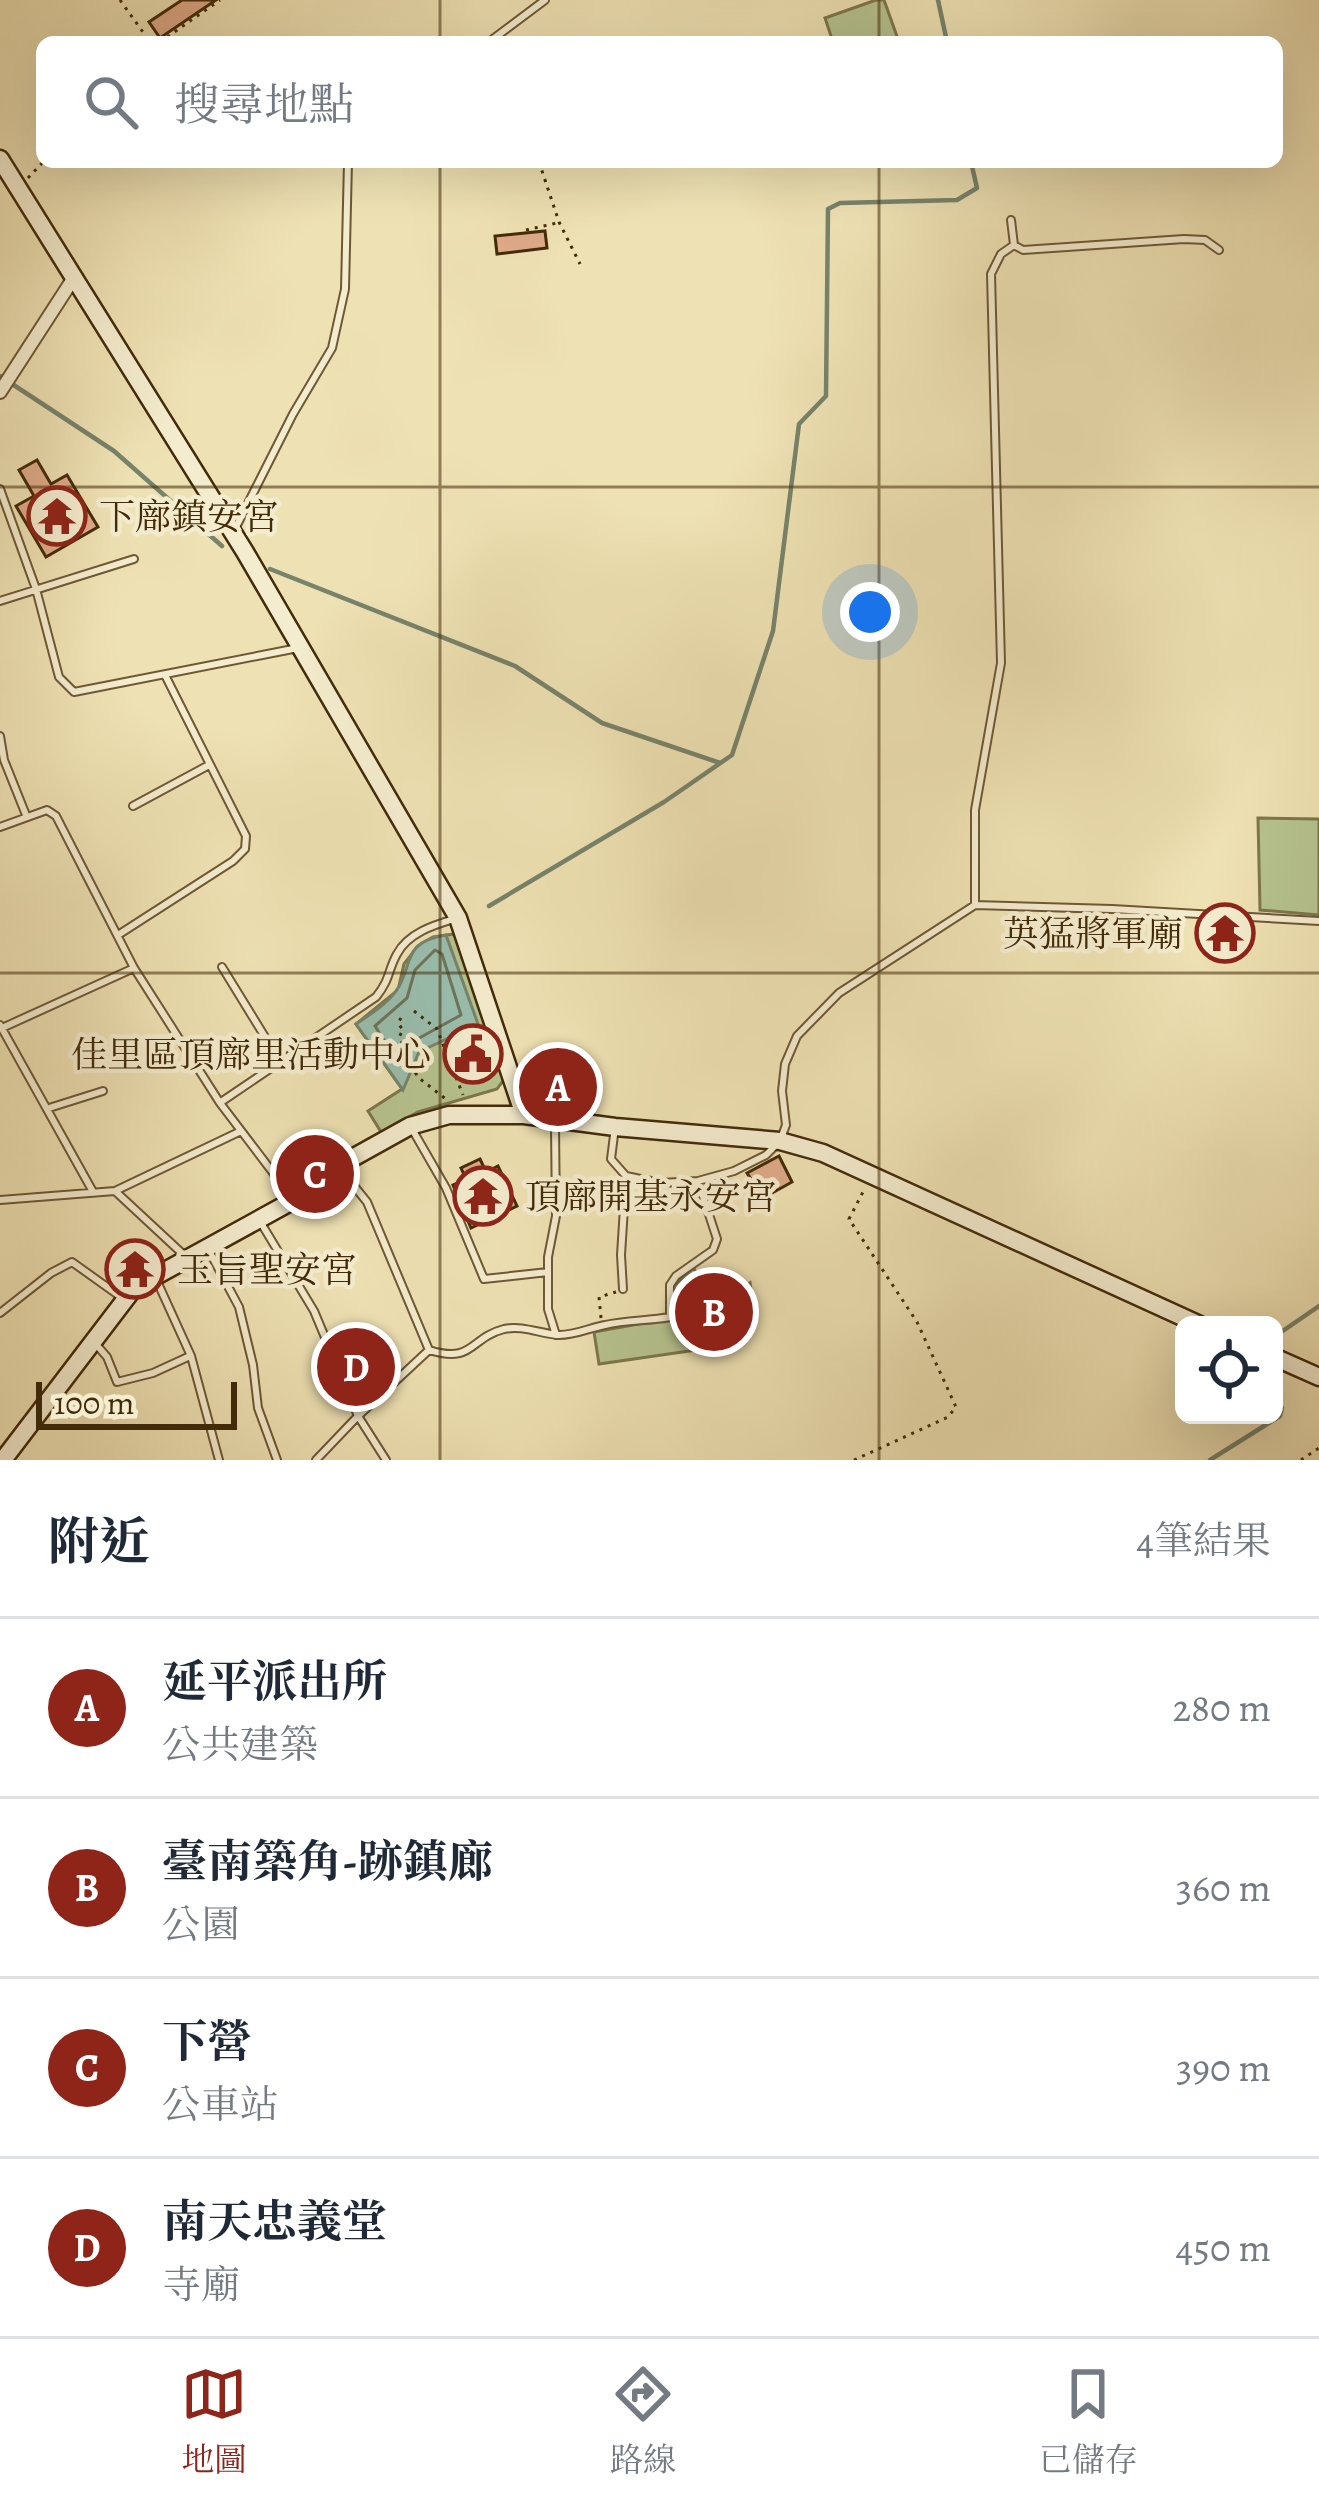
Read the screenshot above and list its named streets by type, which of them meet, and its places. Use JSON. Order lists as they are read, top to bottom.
{
  "places": {
    "temple": [
      "下廍鎮安宮",
      "英猛將軍廟",
      "頂廍開基永安宮",
      "玉旨聖安宮"
    ],
    "public building": ["佳里區頂廍里活動中心"]
  },
  "scale_bar": "100 m",
  "page": {
    "search": "搜尋地點",
    "pins": [
      "A",
      "C",
      "B",
      "D"
    ],
    "scale": "100 m",
    "heading": ["附近", "4筆結果"],
    "list": [
      {
        "mark": "A",
        "name": "延平派出所",
        "note": "公共建築",
        "value": "280 m"
      },
      {
        "mark": "B",
        "name": "臺南築角-跡鎮廊",
        "note": "公園",
        "value": "360 m"
      },
      {
        "mark": "C",
        "name": "下營",
        "note": "公車站",
        "value": "390 m"
      },
      {
        "mark": "D",
        "name": "南天忠義堂",
        "note": "寺廟",
        "value": "450 m"
      }
    ],
    "nav": ["地圖", "路線", "已儲存"]
  }
}
